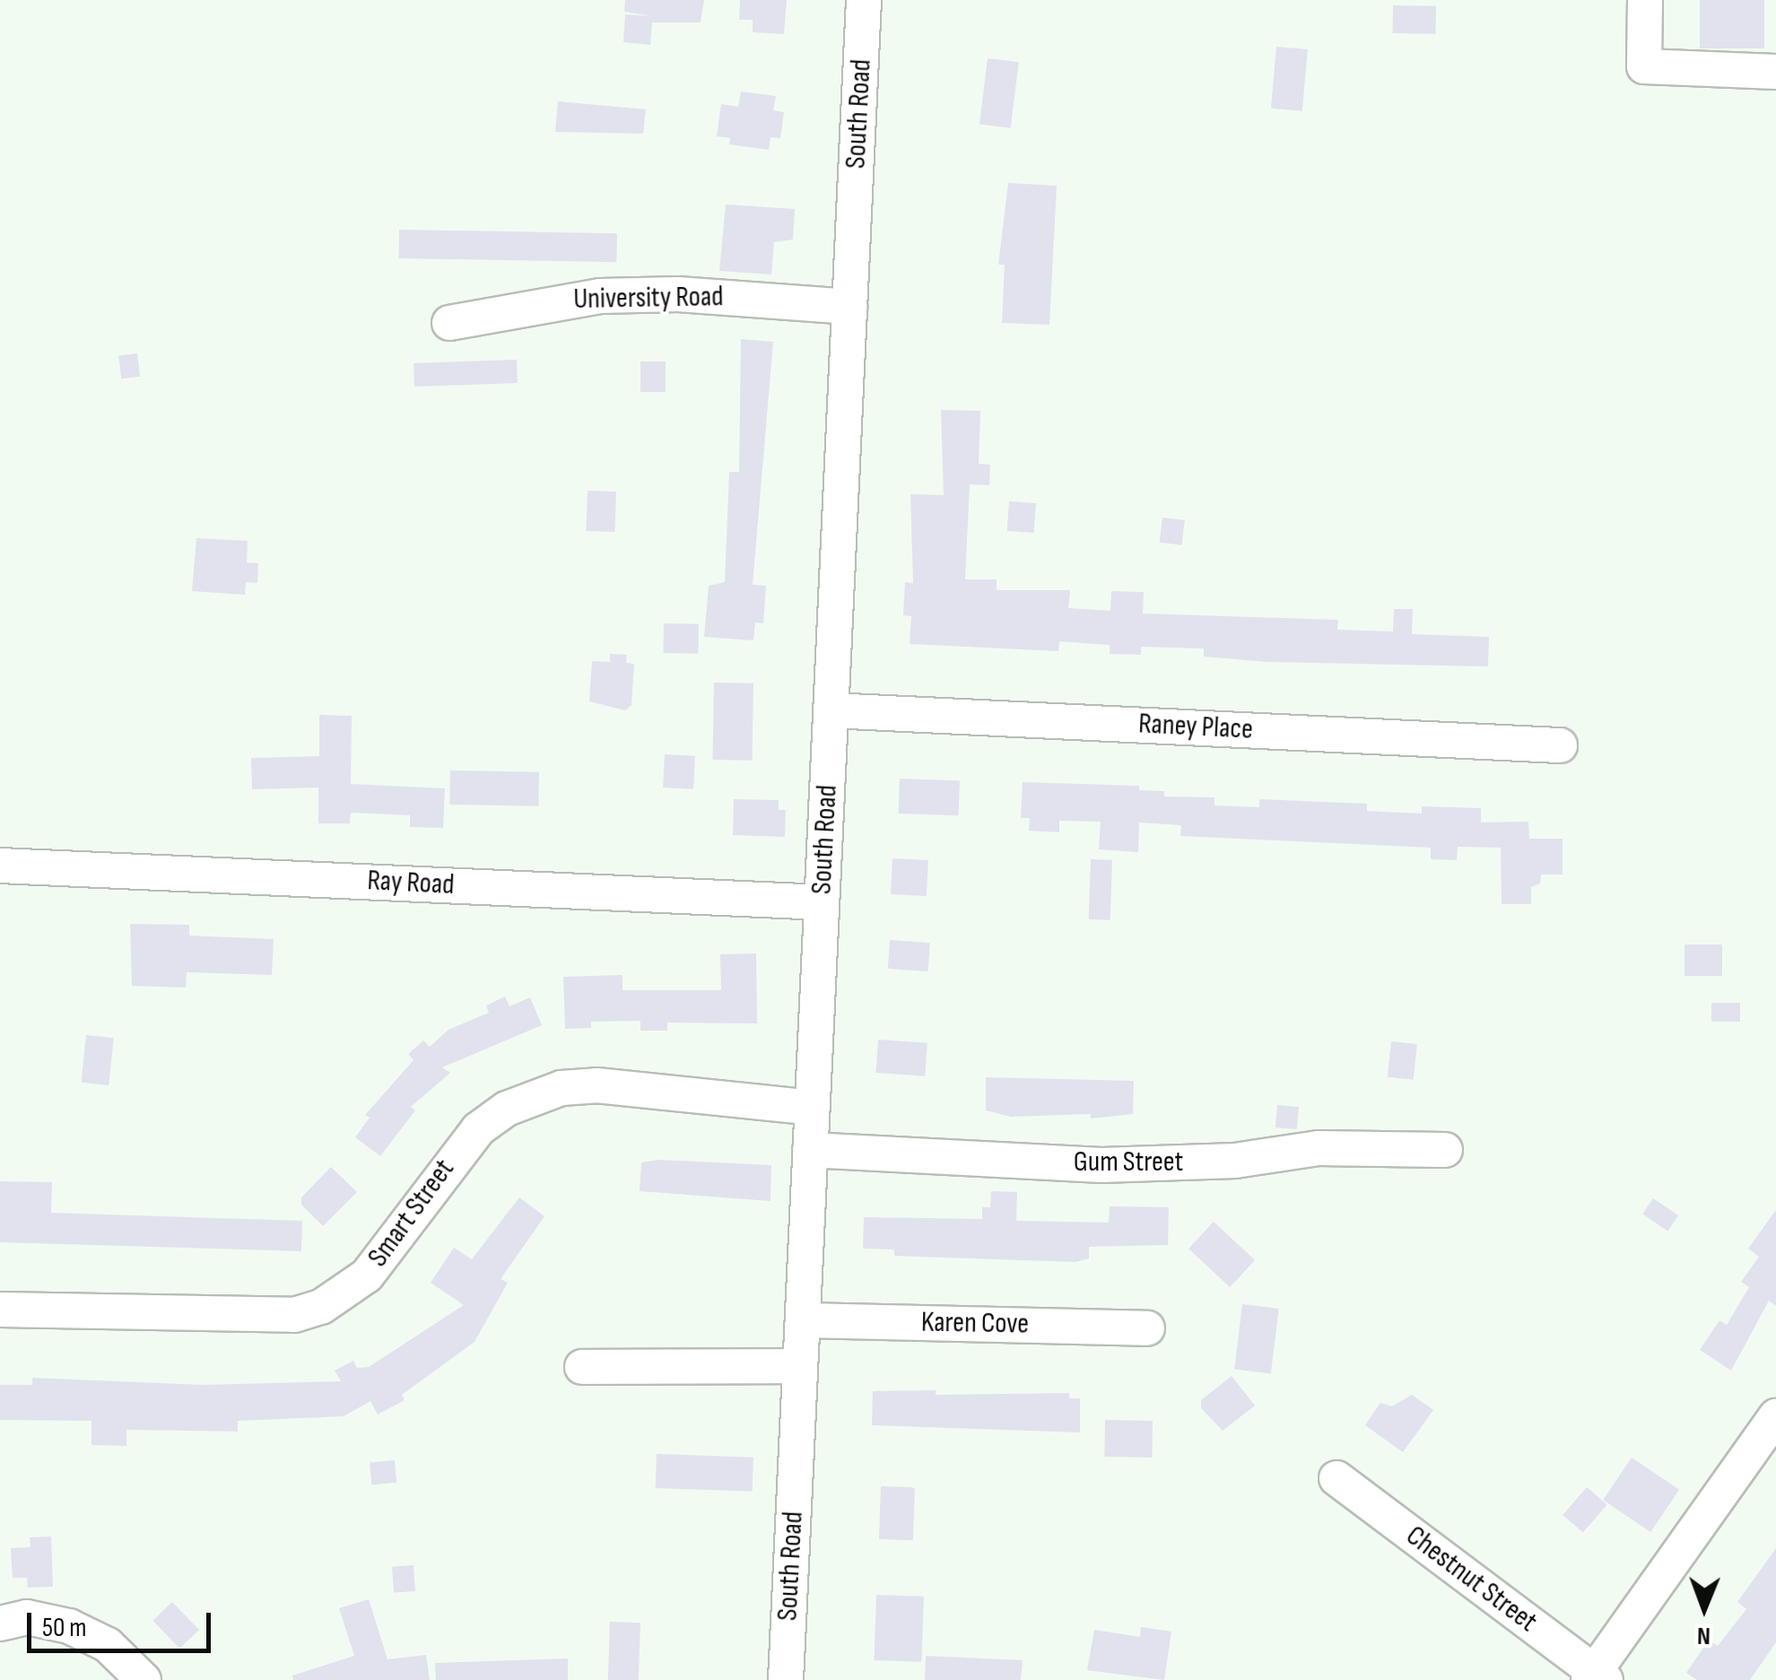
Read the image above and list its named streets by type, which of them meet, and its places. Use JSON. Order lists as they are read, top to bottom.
{
  "streets": {
    "street": [
      "South Road",
      "University Road",
      "Raney Place",
      "Ray Road",
      "Gum Street",
      "Smart Street",
      "Karen Cove",
      "Chestnut Street"
    ]
  },
  "crossings": [
    ["South Road", "University Road"],
    ["South Road", "Raney Place"],
    ["South Road", "Ray Road"],
    ["South Road", "Gum Street"],
    ["South Road", "Smart Street"],
    ["South Road", "Karen Cove"]
  ],
  "scale_bar": "50 m",
  "north": "bottom"
}
